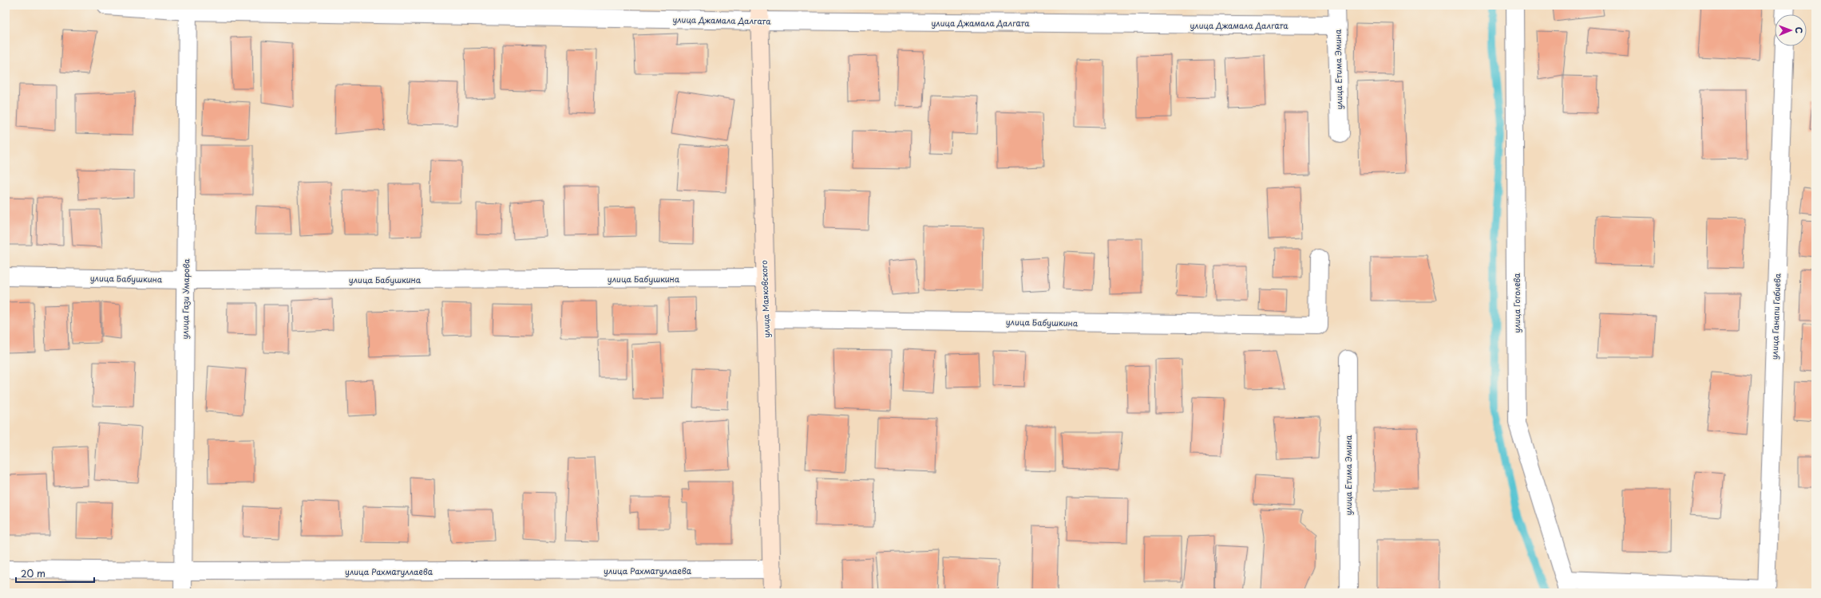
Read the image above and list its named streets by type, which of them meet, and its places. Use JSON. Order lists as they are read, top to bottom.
{
  "streets": {
    "street": [
      "улица Джамала Далгата",
      "улица Етима Эмина",
      "улица Бабушкина",
      "улица Гази Умарова",
      "улица Маяковского",
      "улица Гоголева",
      "улица Ганапи Габиева",
      "улица Рахматуллаева"
    ]
  },
  "crossings": [
    ["улица Джамала Далгата", "улица Етима Эмина"],
    ["улица Джамала Далгата", "улица Гази Умарова"],
    ["улица Джамала Далгата", "улица Маяковского"],
    ["улица Бабушкина", "улица Гази Умарова"],
    ["улица Бабушкина", "улица Маяковского"],
    ["улица Гази Умарова", "улица Рахматуллаева"],
    ["улица Маяковского", "улица Рахматуллаева"]
  ],
  "scale_bar": "20 m",
  "north": "right"
}
